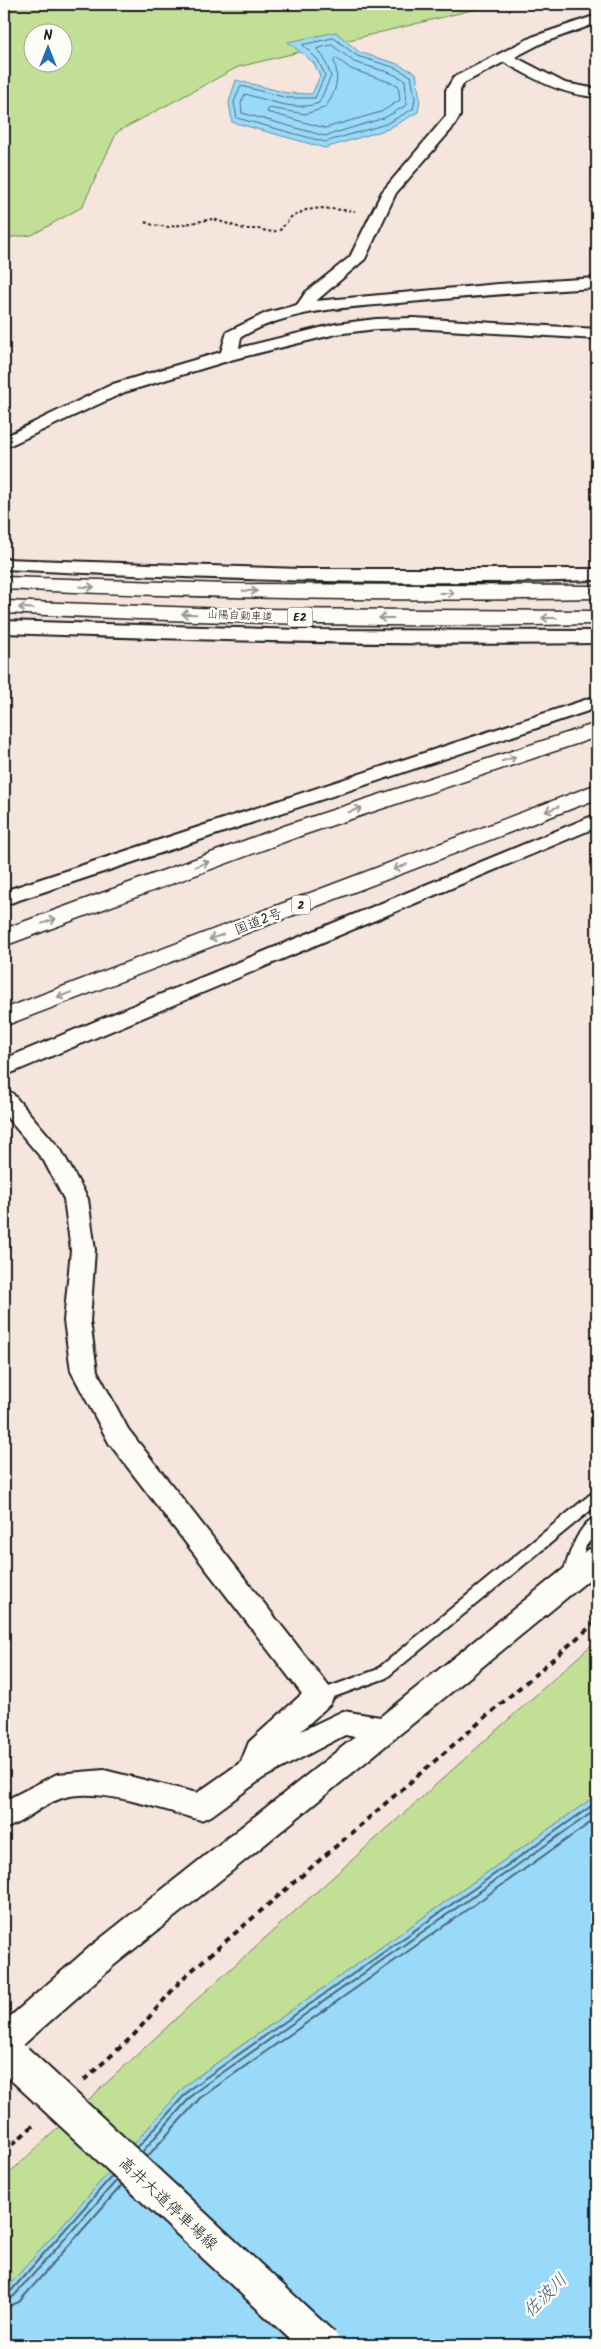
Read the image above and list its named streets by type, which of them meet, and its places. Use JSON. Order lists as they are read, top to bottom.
{
  "streets": {
    "main road": [
      "山陽自動車道",
      "E2",
      "2",
      "国道2号",
      "高井大道停車場線"
    ]
  },
  "water": ["佐波川"],
  "north": "top"
}
